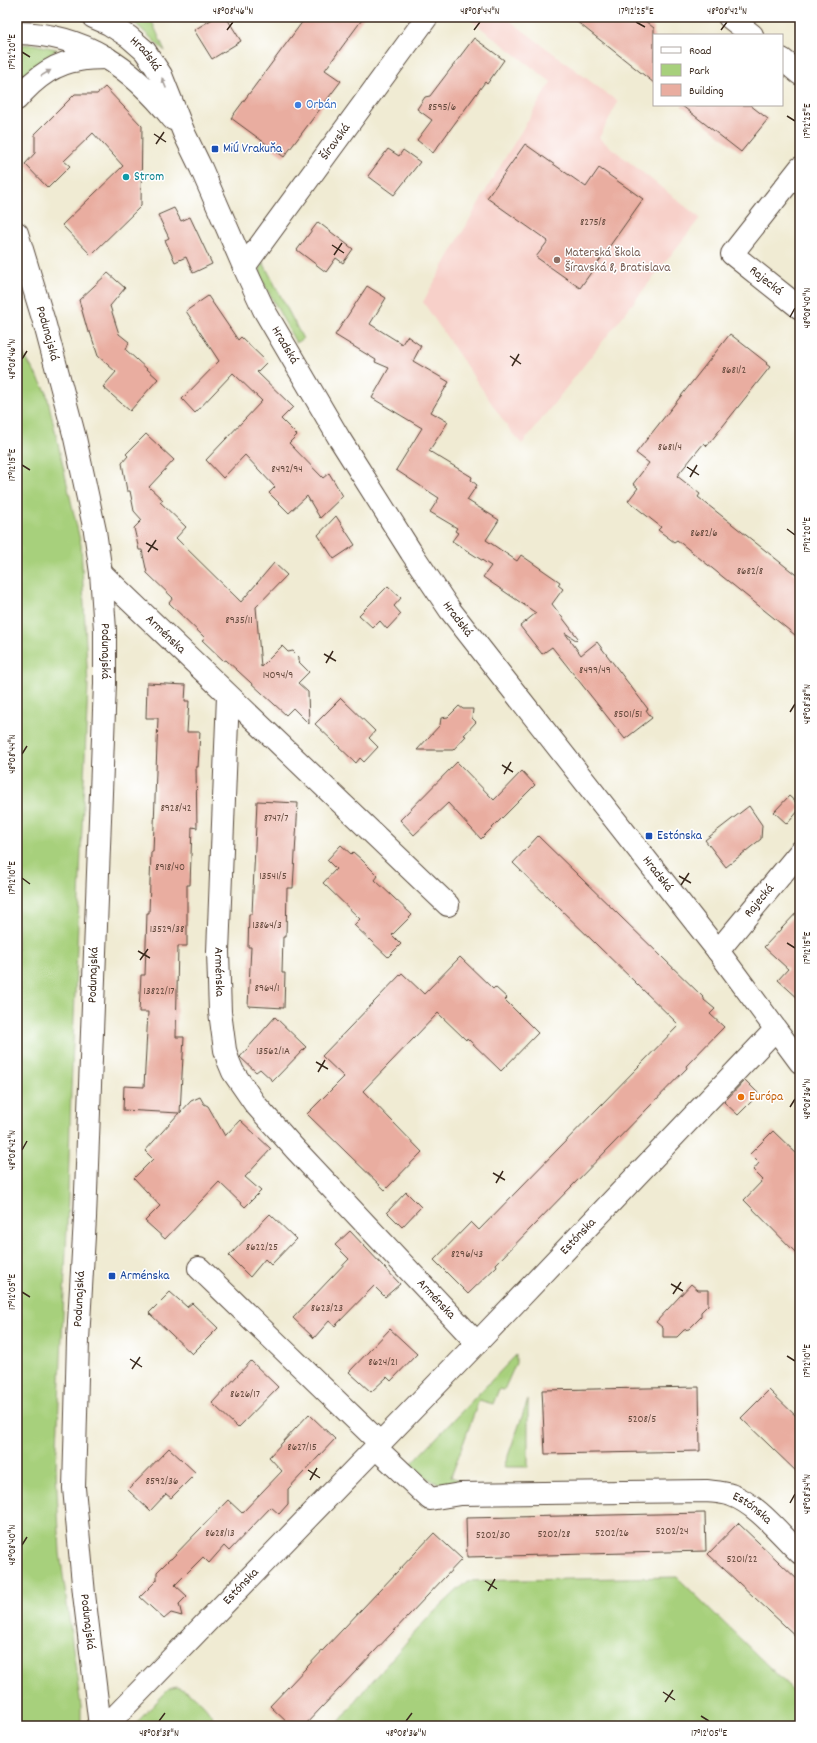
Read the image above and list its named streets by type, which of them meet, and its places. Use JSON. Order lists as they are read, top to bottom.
{
  "streets": {
    "street": [
      "Hradská",
      "Šíravská",
      "Rajecká",
      "Podunajská",
      "Arménska",
      "Estónska"
    ]
  },
  "crossings": [
    ["Hradská", "Šíravská"],
    ["Hradská", "Rajecká"],
    ["Hradská", "Estónska"],
    ["Podunajská", "Arménska"],
    ["Arménska", "Estónska"]
  ],
  "places": {
    "other": [
      "Orbán",
      "Strom",
      "Materská škola Šíravská 8, Bratislava",
      "Európa"
    ],
    "transit": ["MiÚ Vrakuňa", "Estónska", "Arménska"]
  },
  "house_numbers": [
    "8595/6",
    "8275/8",
    "8681/2",
    "8681/4",
    "8492/94",
    "8682/6",
    "8682/8",
    "8935/11",
    "8499/49",
    "14094/9",
    "8501/51",
    "8928/42",
    "8747/7",
    "8918/40",
    "13541/5",
    "13864/3",
    "13529/38",
    "8964/1",
    "13822/17",
    "13562/1A",
    "8622/25",
    "8296/43",
    "8623/23",
    "8624/21",
    "8626/17",
    "5208/5",
    "8627/15",
    "8592/36",
    "5202/24",
    "8628/13",
    "5202/26",
    "5202/28",
    "5202/30",
    "5201/22"
  ],
  "legend": ["Road", "Park", "Building"],
  "coordinates": [
    "48°08'46\"N",
    "48°08'44\"N",
    "17°12'25\"E",
    "48°08'42\"N",
    "17°12'20\"E",
    "48°08'40\"N",
    "17°12'15\"E",
    "48°08'38\"N",
    "17°12'10\"E",
    "48°08'36\"N",
    "17°12'05\"E",
    "48°08'34\"N"
  ]
}
